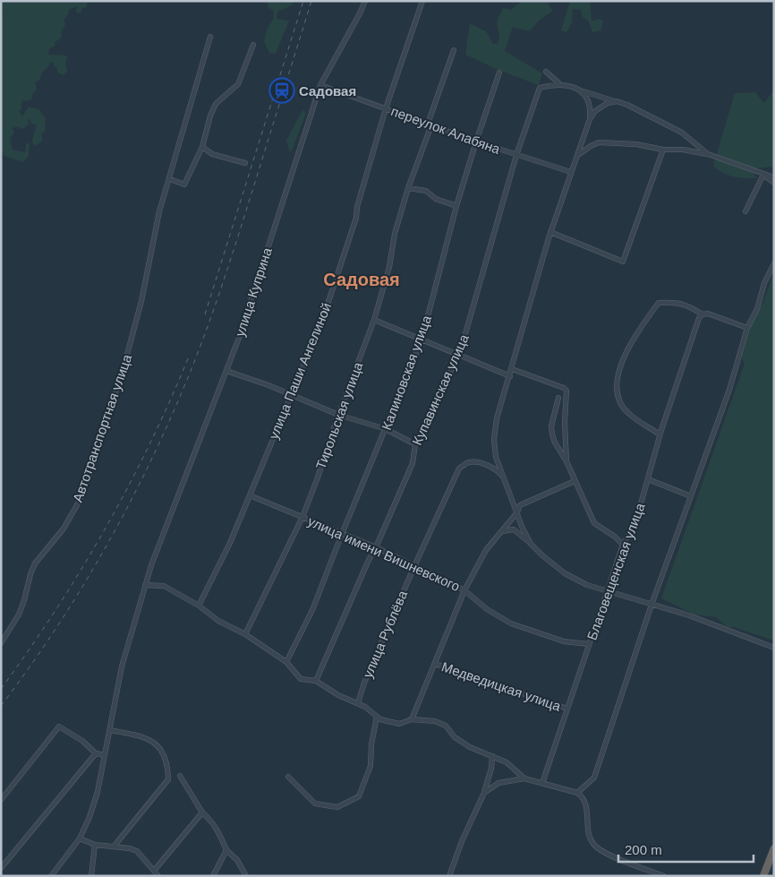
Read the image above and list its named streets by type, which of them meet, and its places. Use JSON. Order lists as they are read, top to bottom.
{
  "streets": {
    "street": [
      "переулок Алабяна",
      "улица Куприна",
      "улица Паши Ангелиной",
      "Калиновская улица",
      "Купавинская улица",
      "Тирольская улица",
      "Автотранспортная улица",
      "улица имени Вишневского",
      "Благовещенская улица",
      "улица Рублёва",
      "Медведицкая улица"
    ]
  },
  "crossings": [
    ["переулок Алабяна", "улица Куприна"],
    ["переулок Алабяна", "улица Паши Ангелиной"],
    ["переулок Алабяна", "Калиновская улица"],
    ["переулок Алабяна", "Купавинская улица"],
    ["переулок Алабяна", "Тирольская улица"],
    ["улица Паши Ангелиной", "улица имени Вишневского"],
    ["Калиновская улица", "улица имени Вишневского"],
    ["Купавинская улица", "улица имени Вишневского"],
    ["Тирольская улица", "улица имени Вишневского"],
    ["улица имени Вишневского", "Благовещенская улица"],
    ["улица имени Вишневского", "улица Рублёва"],
    ["Благовещенская улица", "Медведицкая улица"]
  ],
  "districts": ["Садовая"],
  "places": {
    "station": ["Садовая"]
  },
  "scale_bar": "200 m"
}
